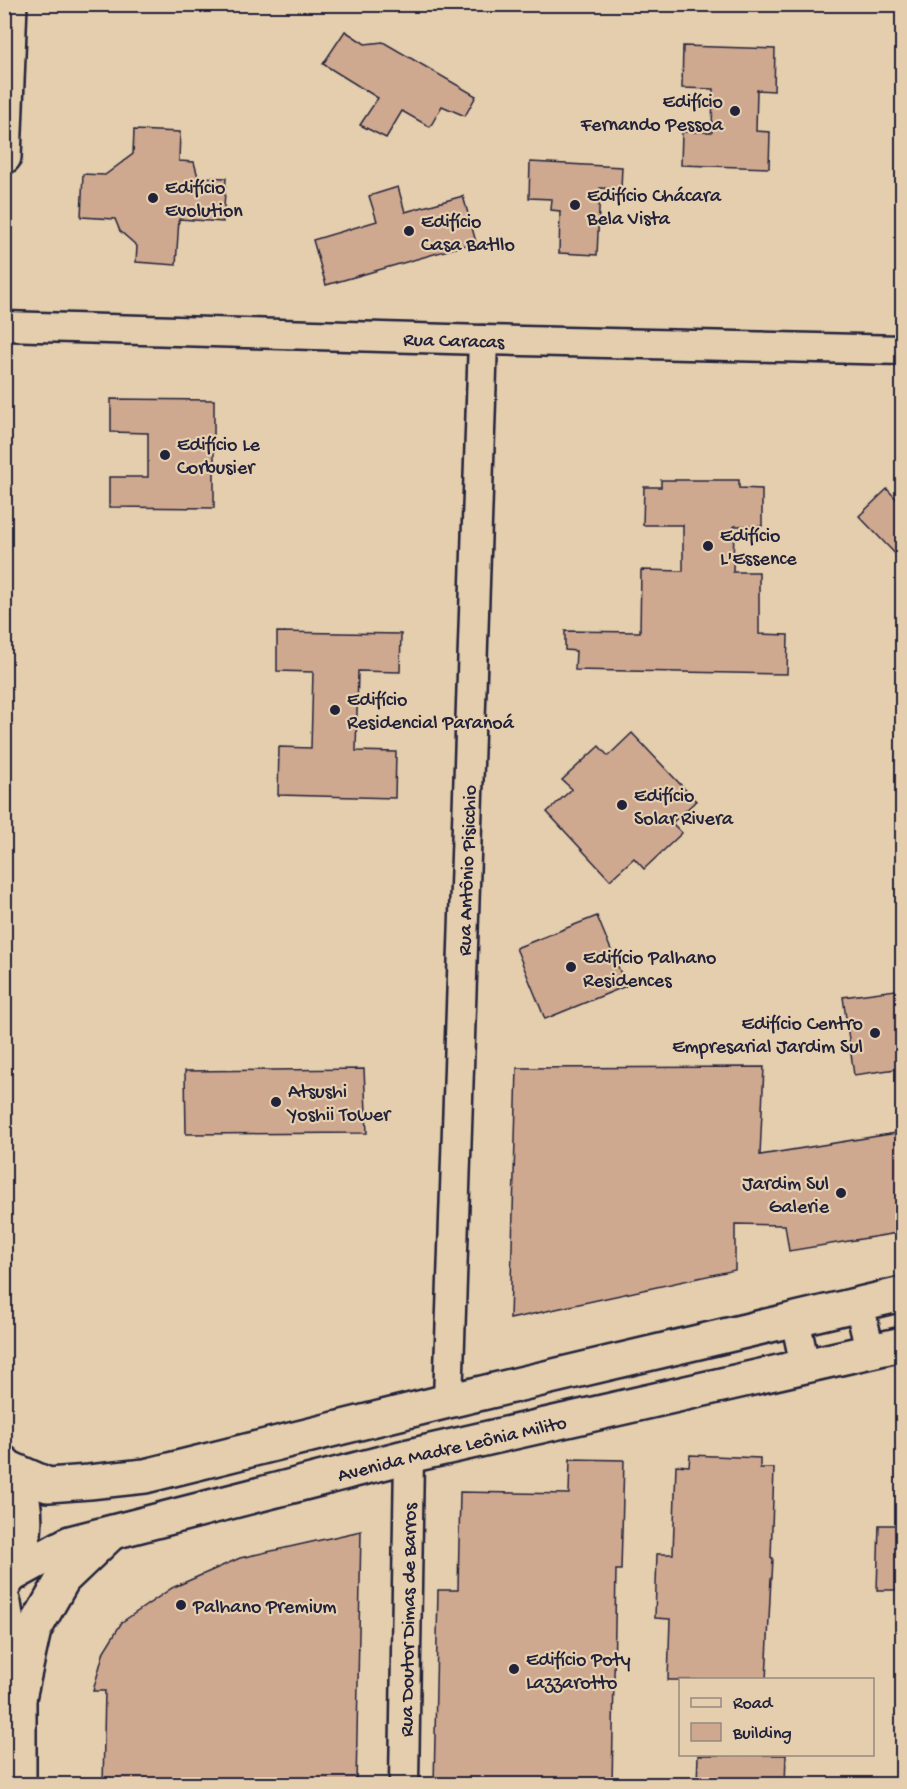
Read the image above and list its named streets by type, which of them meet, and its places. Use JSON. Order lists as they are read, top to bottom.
{
  "streets": {
    "main road": ["Avenida Madre Leônia Milito"],
    "street": ["Rua Caracas", "Rua Antônio Pisicchio", "Rua Doutor Dimas de Barros"]
  },
  "crossings": [
    ["Rua Caracas", "Rua Antônio Pisicchio"],
    ["Avenida Madre Leônia Milito", "Rua Doutor Dimas de Barros"]
  ],
  "places": [
    "Edifício Fernando Pessoa",
    "Edifício Evolution",
    "Edifício Chácara Bela Vista",
    "Edifício Casa Batllo",
    "Edifício Le Corbusier",
    "Edifício L'Essence",
    "Edifício Residencial Paranoá",
    "Edifício Solar Rivera",
    "Edifício Palhano Residences",
    "Edifício Centro Empresarial Jardim Sul",
    "Atsushi Yoshii Tower",
    "Jardim Sul Galerie",
    "Palhano Premium",
    "Edifício Poty Lazzarotto"
  ],
  "legend": ["Road", "Building"]
}
